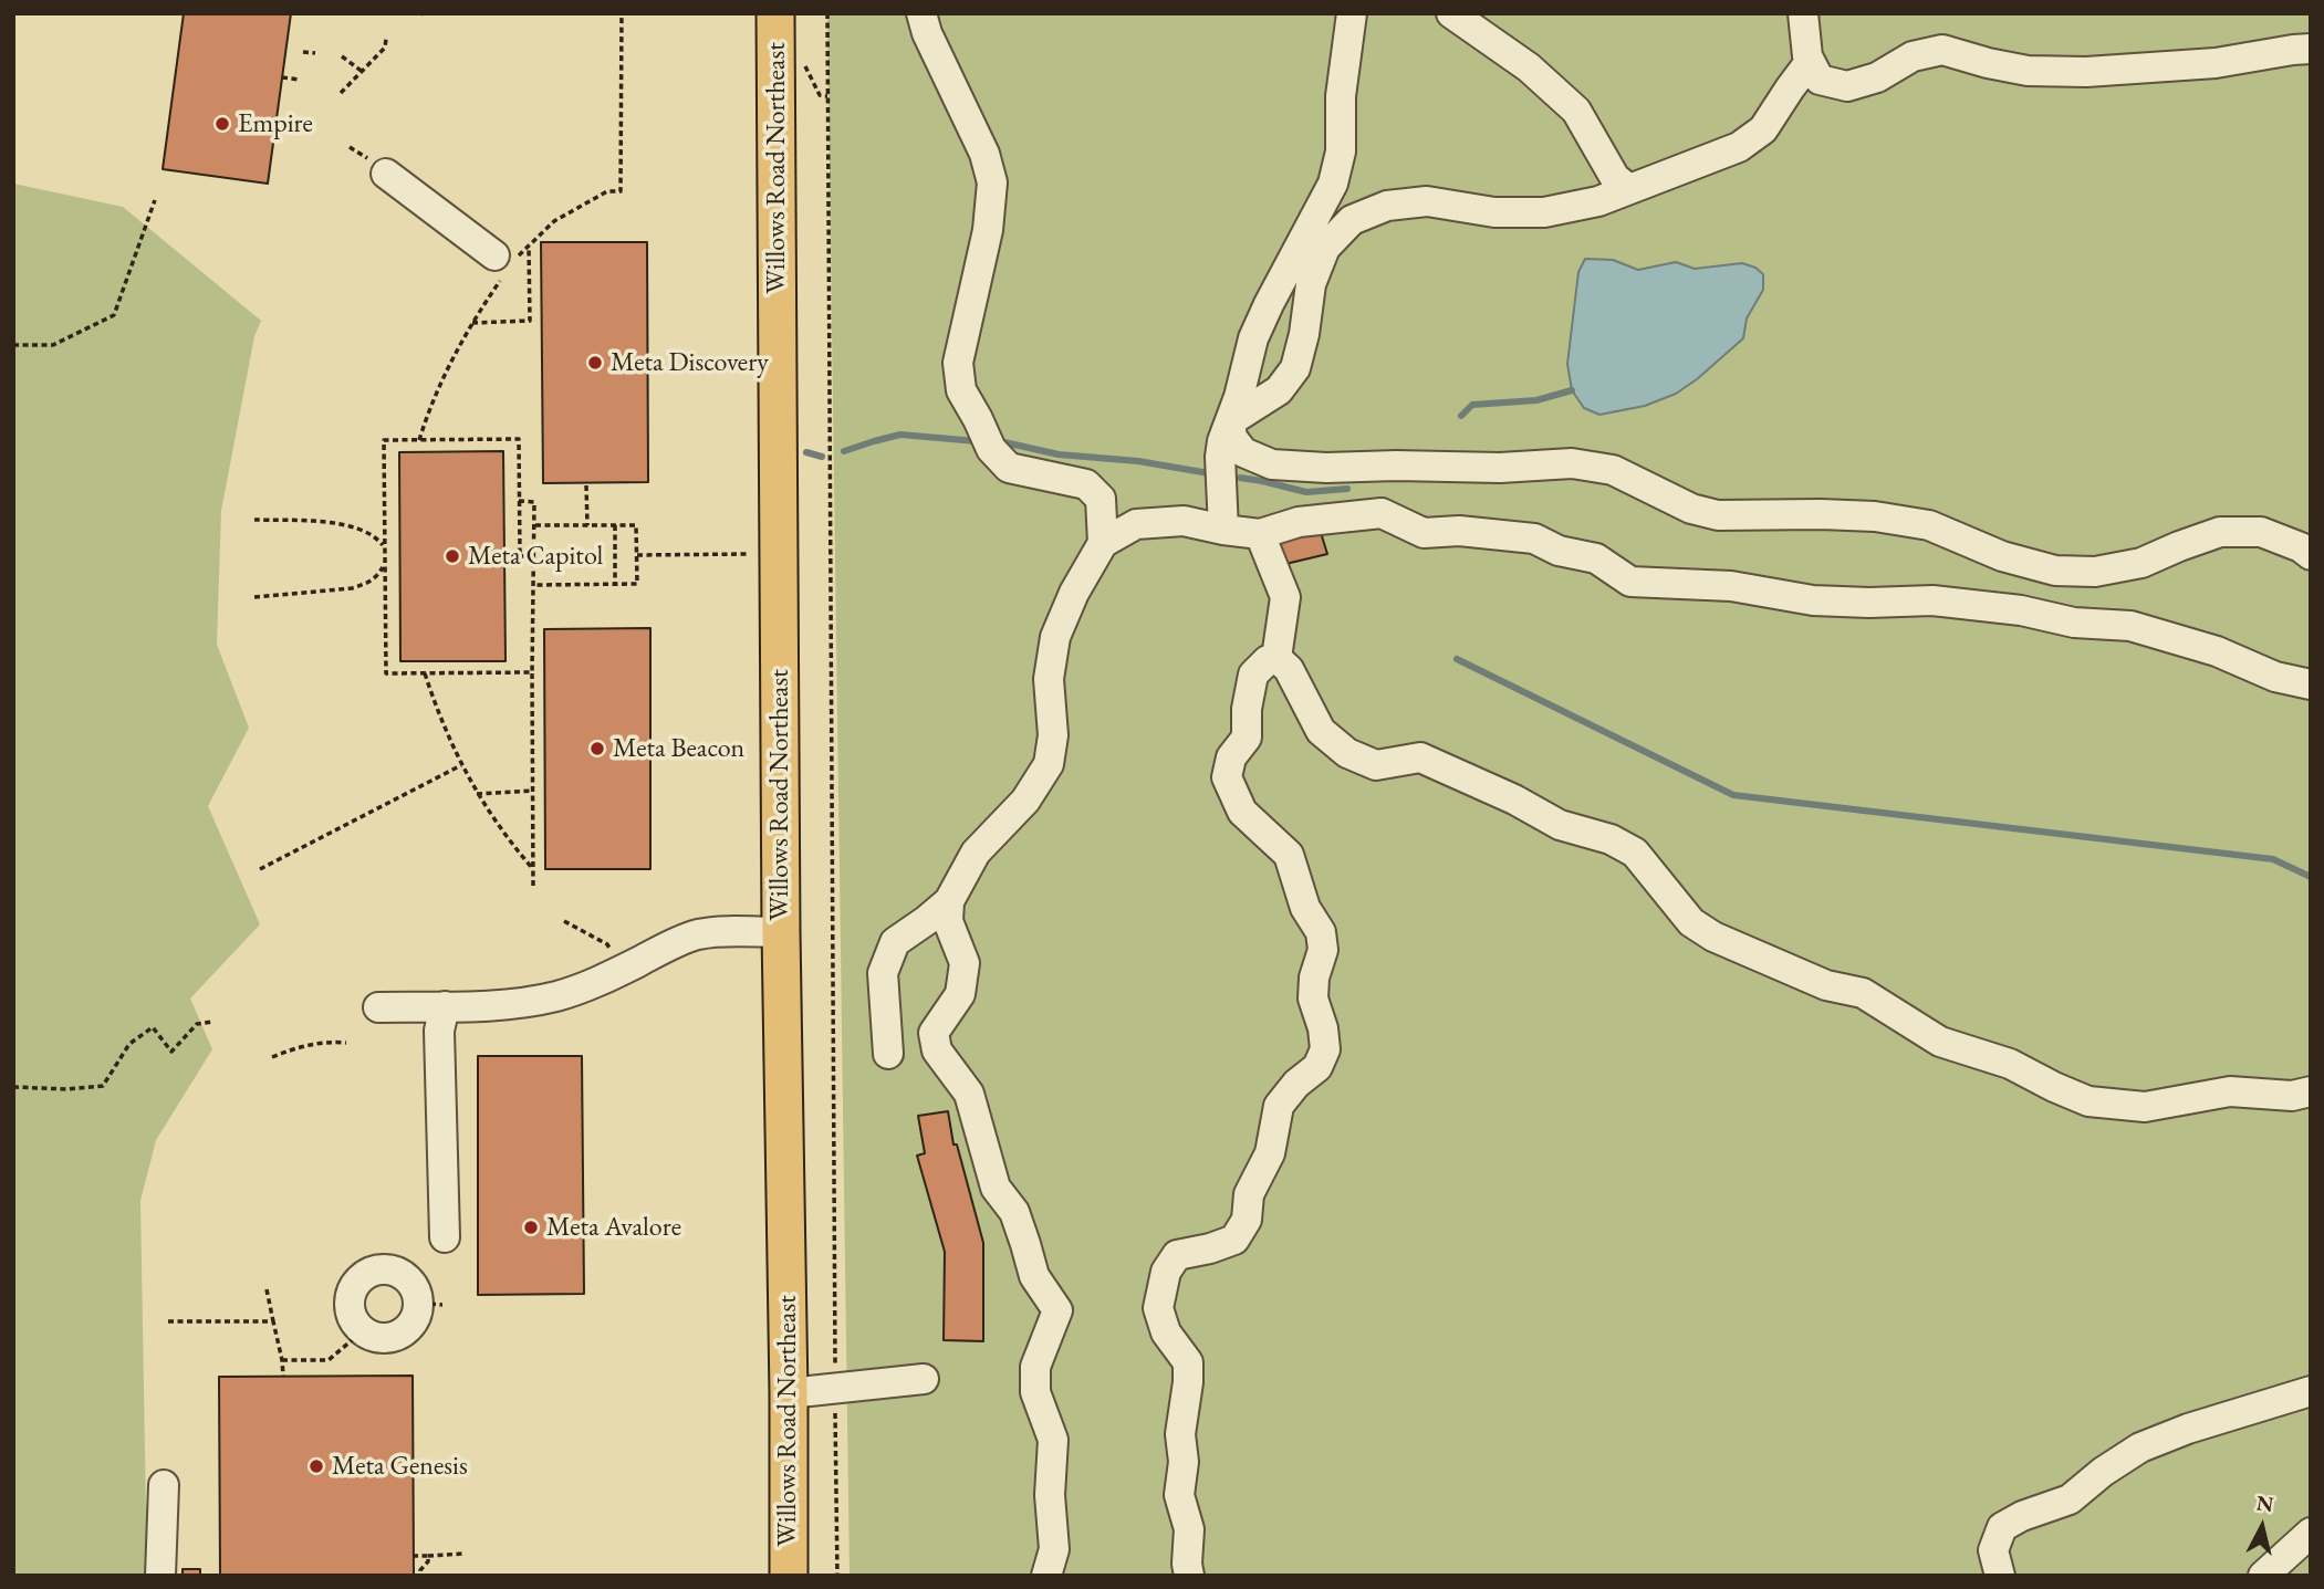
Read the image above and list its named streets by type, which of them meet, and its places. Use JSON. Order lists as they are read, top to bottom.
{
  "streets": {
    "main road": ["Willows Road Northeast"]
  },
  "places": [
    "Empire",
    "Meta Discovery",
    "Meta Capitol",
    "Meta Beacon",
    "Meta Avalore",
    "Meta Genesis"
  ],
  "north": "top"
}
